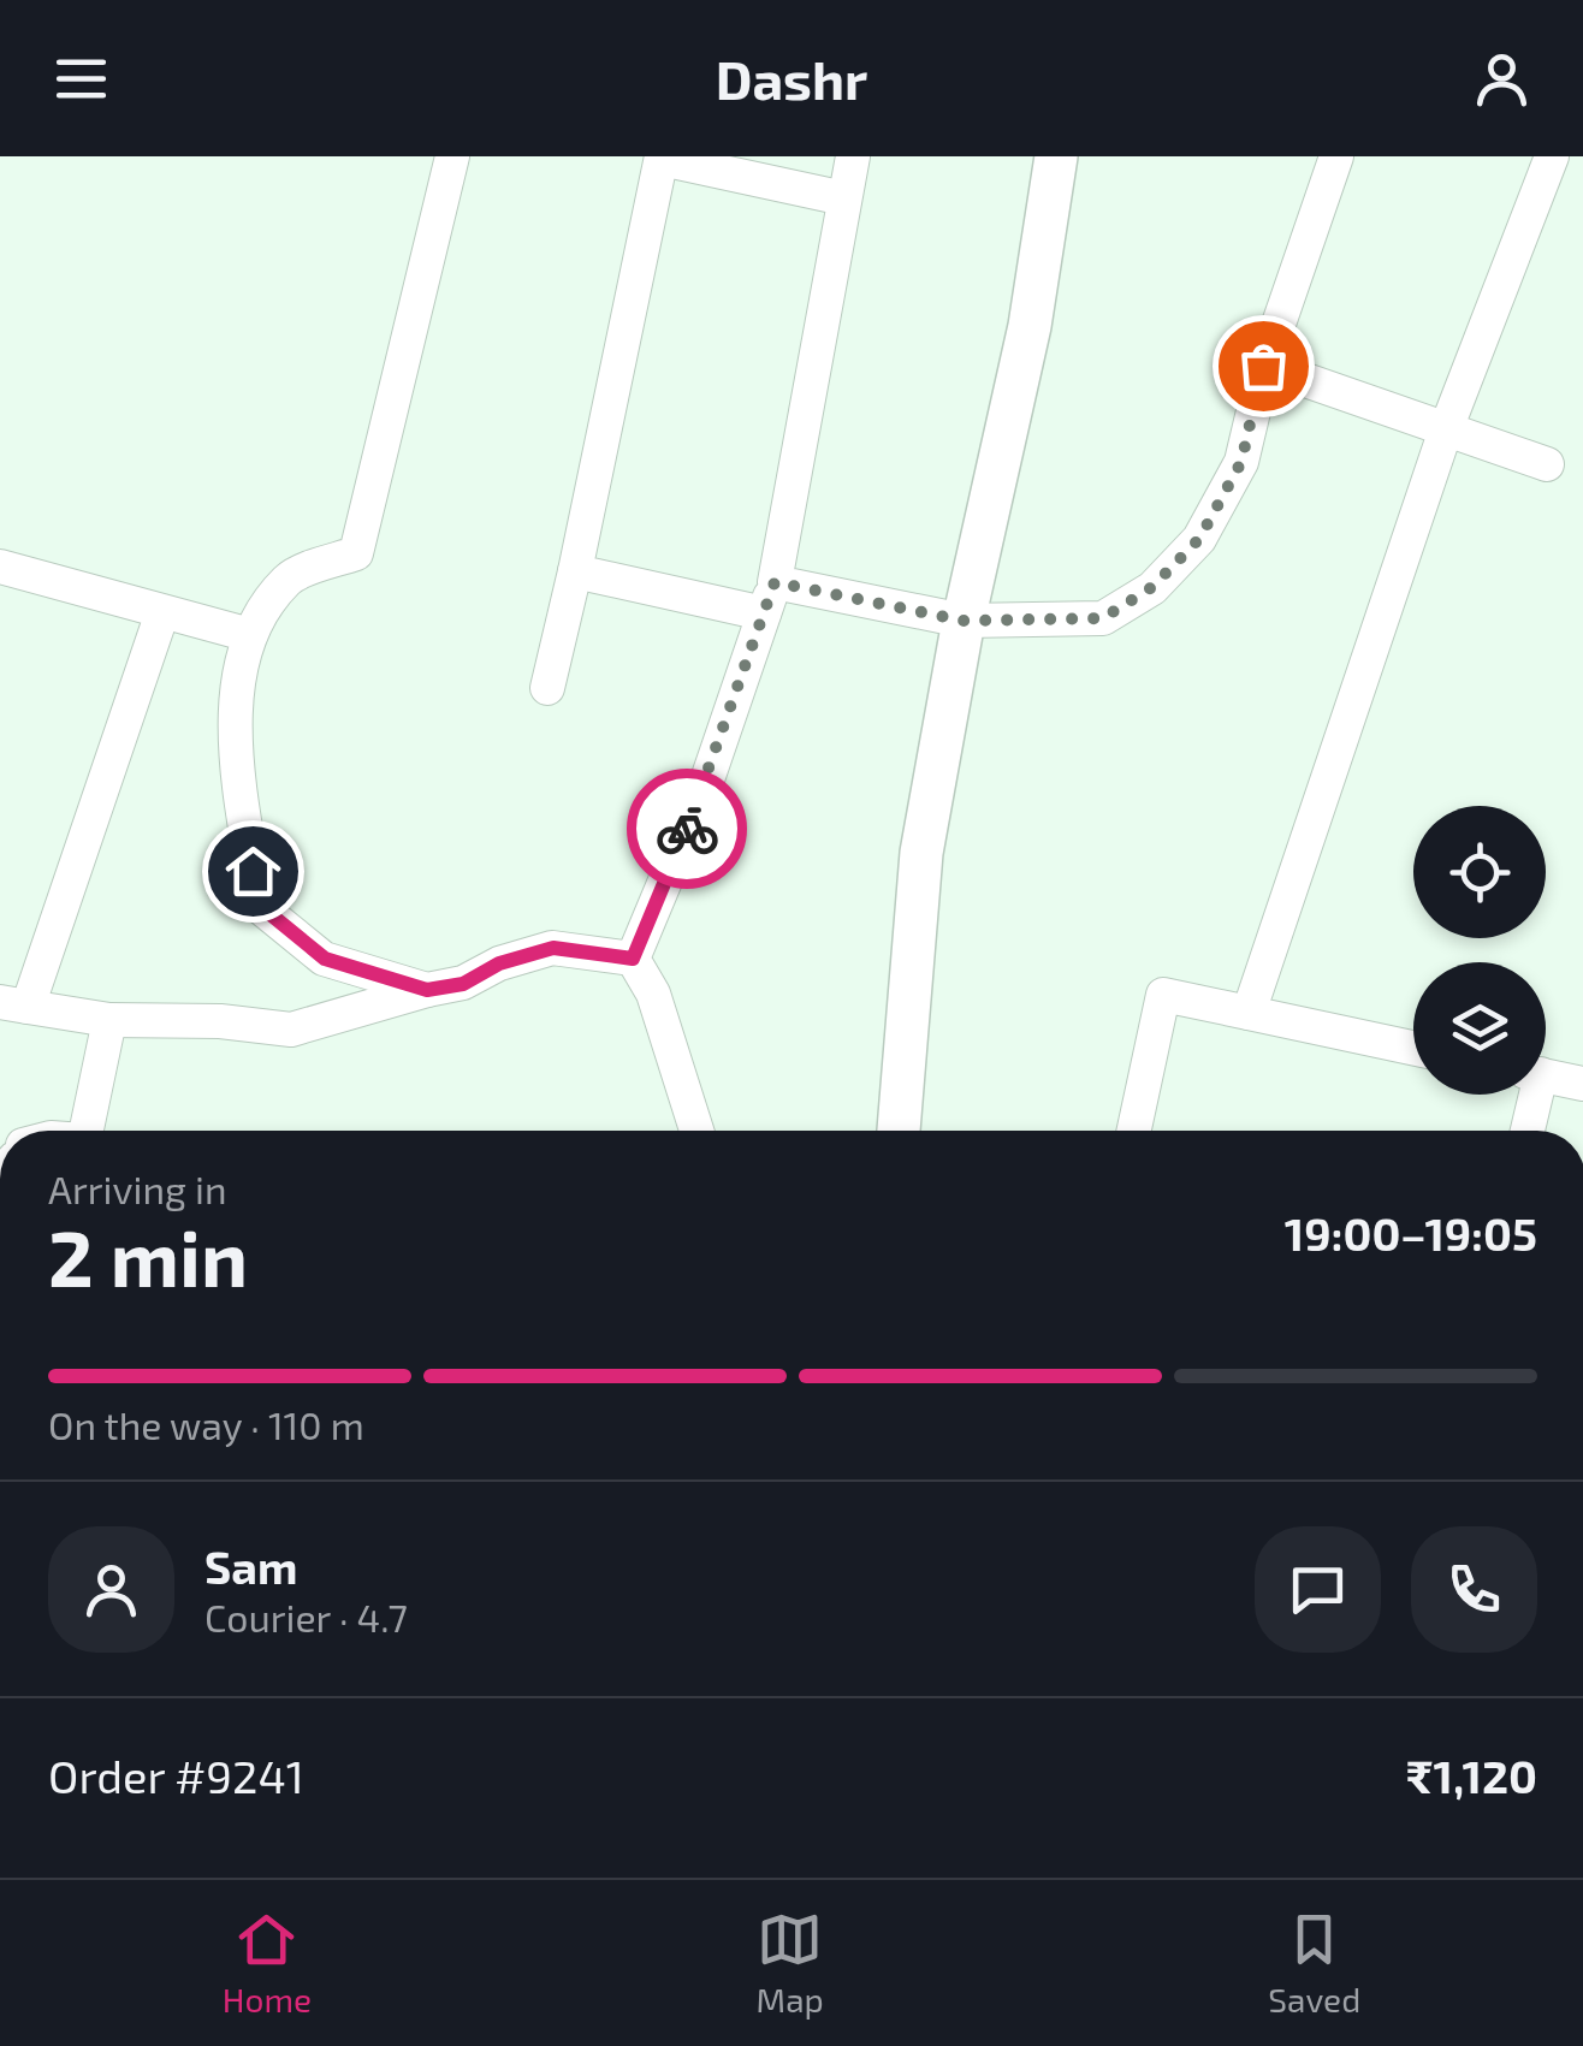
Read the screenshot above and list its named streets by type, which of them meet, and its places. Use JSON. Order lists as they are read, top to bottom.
{
  "page": {
    "header": "Dashr",
    "heading": ["2 min", "Arriving in", "19:00–19:05"],
    "panel": [
      "Sam",
      "Courier · 4.7",
      "Order #9241",
      "₹1,120"
    ],
    "bar": "On the way · 110 m",
    "tabs": ["Home", "Map", "Saved"]
  }
}
